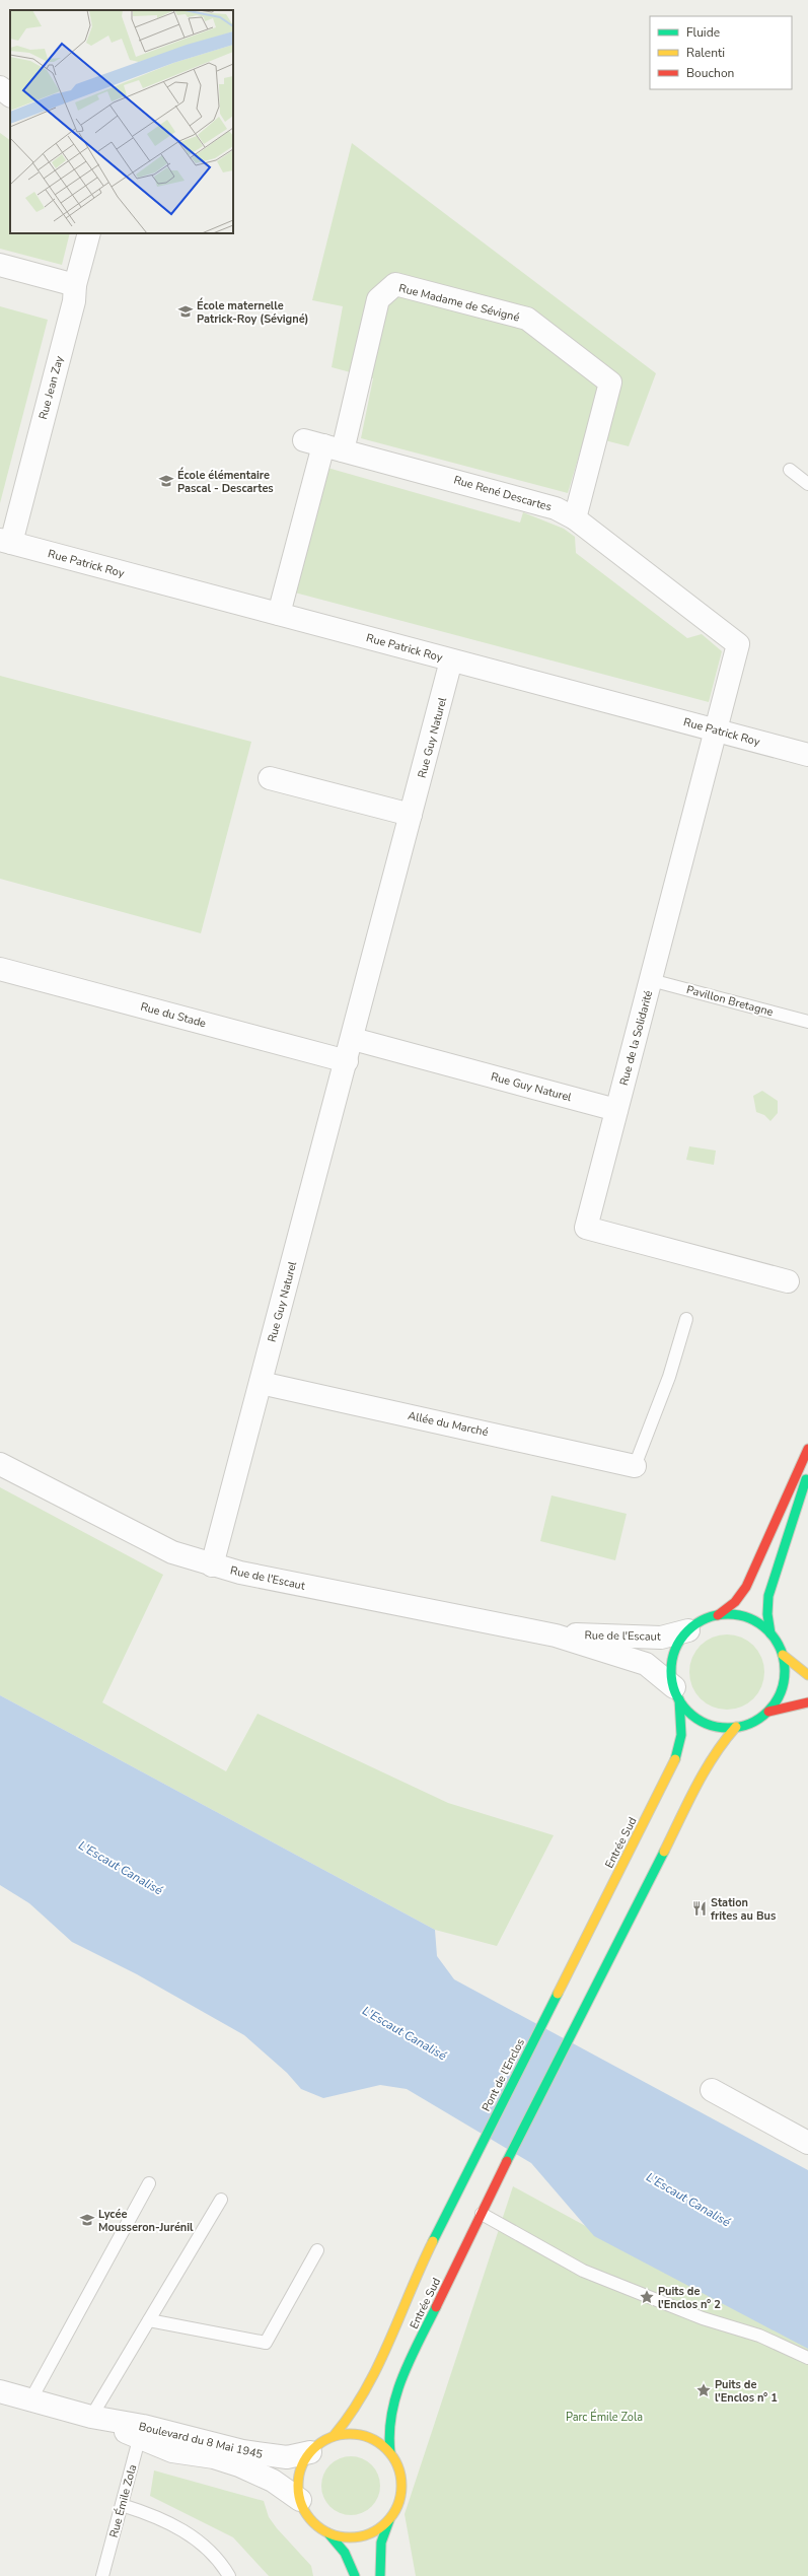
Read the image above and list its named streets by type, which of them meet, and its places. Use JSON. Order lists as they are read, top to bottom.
{
  "streets": {
    "main road": ["Entrée Sud", "Pont de l'Enclos"],
    "street": [
      "Rue Madame de Sévigné",
      "Rue Jean Zay",
      "Rue René Descartes",
      "Rue Patrick Roy",
      "Rue Guy Naturel",
      "Rue du Stade",
      "Rue de la Solidarité",
      "Allée du Marché",
      "Rue de l'Escaut",
      "Boulevard du 8 Mai 1945"
    ],
    "lane": ["Pavillon Bretagne", "Rue Émile Zola"]
  },
  "crossings": [
    ["Rue Madame de Sévigné", "Rue René Descartes"],
    ["Rue Jean Zay", "Rue Patrick Roy"],
    ["Rue René Descartes", "Rue de la Solidarité"],
    ["Rue Patrick Roy", "Rue Guy Naturel"],
    ["Rue Patrick Roy", "Rue de la Solidarité"],
    ["Rue Guy Naturel", "Rue du Stade"],
    ["Rue Guy Naturel", "Rue de la Solidarité"],
    ["Rue Guy Naturel", "Allée du Marché"],
    ["Rue Guy Naturel", "Rue de l'Escaut"],
    ["Pavillon Bretagne", "Rue de la Solidarité"],
    ["Rue de l'Escaut", "Entrée Sud"],
    ["Entrée Sud", "Pont de l'Enclos"],
    ["Entrée Sud", "Boulevard du 8 Mai 1945"],
    ["Boulevard du 8 Mai 1945", "Rue Émile Zola"]
  ],
  "water": ["L'Escaut Canalisé"],
  "parks": ["Parc Émile Zola"],
  "places": {
    "school or university": ["École maternelle Patrick-Roy (Sévigné)", "École élémentaire Pascal - Descartes", "Lycée Mousseron-Jurénil"],
    "restaurant": ["Station frites au Bus"],
    "place": ["Puits de l'Enclos n° 2", "Puits de l'Enclos n° 1"]
  },
  "legend": ["Fluide", "Ralenti", "Bouchon"]
}
